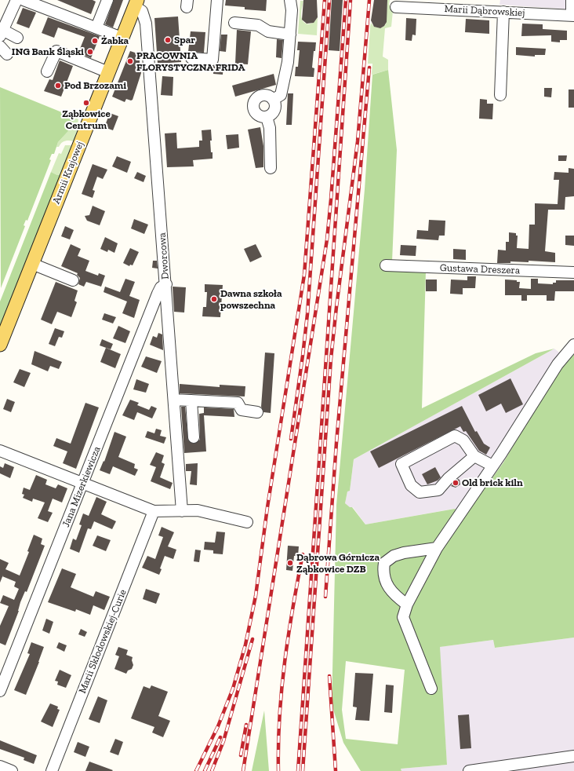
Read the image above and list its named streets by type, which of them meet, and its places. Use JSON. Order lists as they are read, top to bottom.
{
  "streets": {
    "main road": ["Armii Krajowej"],
    "street": [
      "Marii Dąbrowskiej",
      "Dworcowa",
      "Gustawa Dreszera",
      "Jana Mizerkiewicza",
      "Marii Skłodowskiej-Curie"
    ]
  },
  "crossings": [
    ["Armii Krajowej", "Dworcowa"],
    ["Dworcowa", "Jana Mizerkiewicza"]
  ],
  "places": [
    "Spar",
    "Żabka",
    "ING Bank Śląski",
    "PRACOWNIA FLORYSTYCZNA FRIDA",
    "Pod Brzozami",
    "Ząbkowice Centrum",
    "Dawna szkoła powszechna",
    "Old brick kiln",
    "Dąbrowa Górnicza Ząbkowice DZB"
  ]
}
